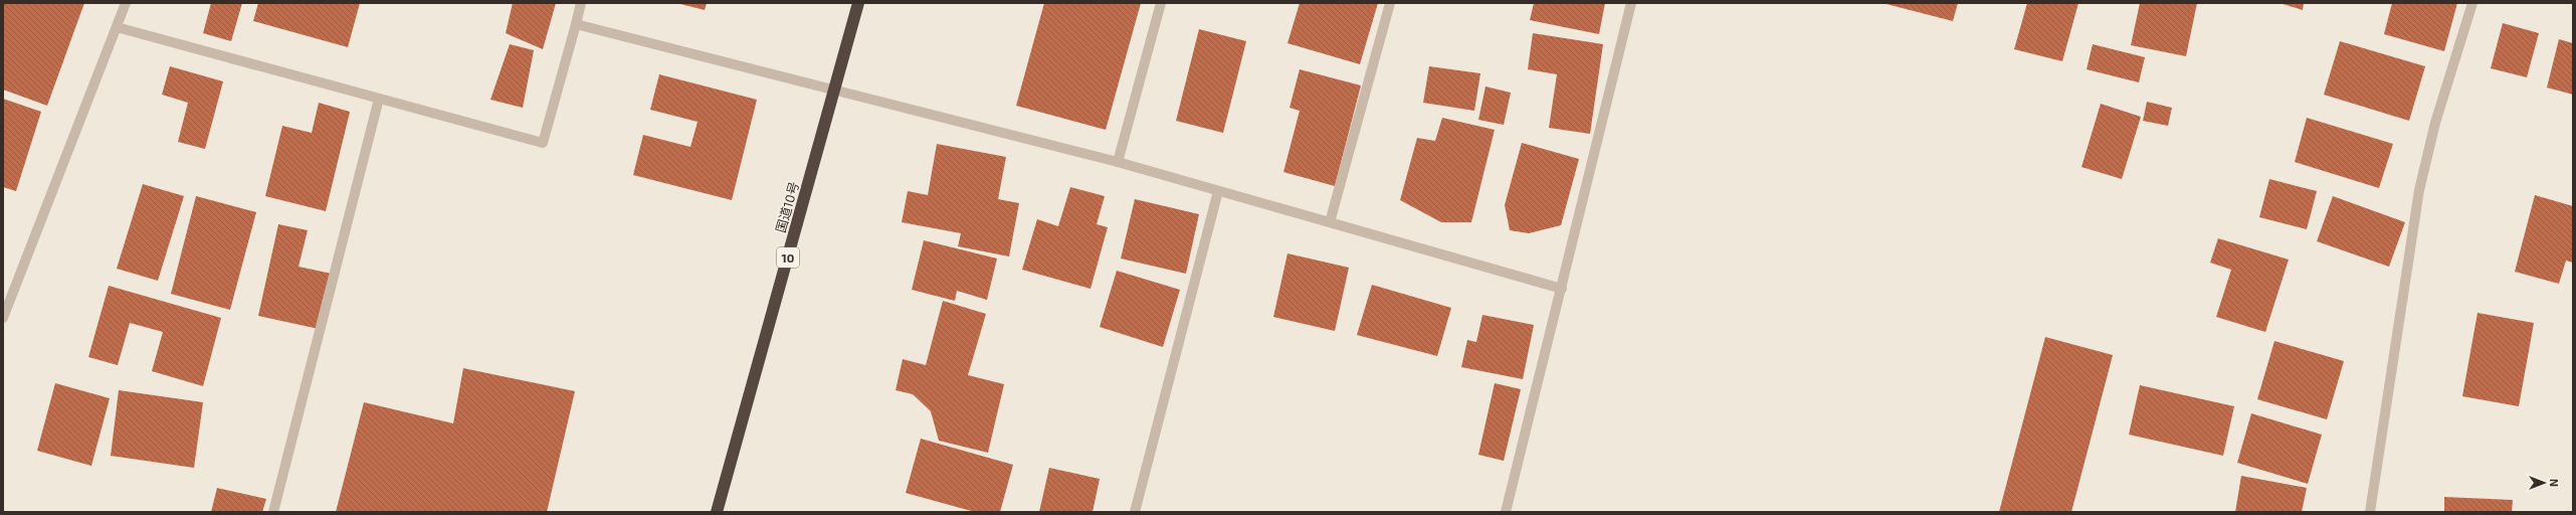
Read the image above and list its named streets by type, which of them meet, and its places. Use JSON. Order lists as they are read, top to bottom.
{
  "streets": {
    "highway": ["国道10号", "10"]
  },
  "north": "right"
}
